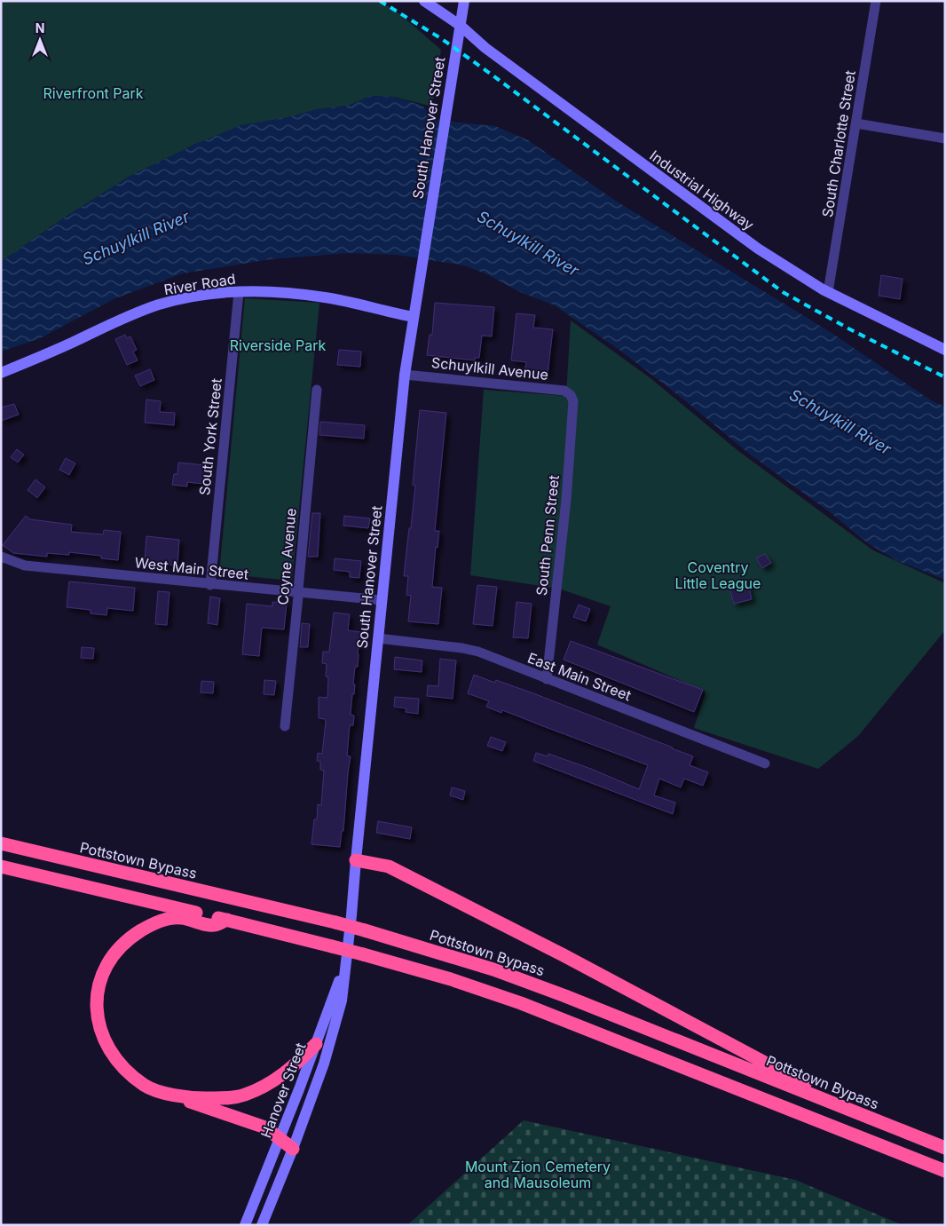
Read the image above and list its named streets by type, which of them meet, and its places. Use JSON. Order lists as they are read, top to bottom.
{
  "streets": {
    "highway": ["Pottstown Bypass"],
    "main road": [
      "South Hanover Street",
      "Industrial Highway",
      "River Road",
      "Hanover Street"
    ],
    "street": [
      "South Charlotte Street",
      "Schuylkill Avenue",
      "South York Street",
      "South Penn Street",
      "Coyne Avenue",
      "West Main Street",
      "East Main Street"
    ]
  },
  "crossings": [
    ["South Hanover Street", "Industrial Highway"],
    ["South Hanover Street", "River Road"],
    ["South Hanover Street", "Schuylkill Avenue"],
    ["South Hanover Street", "West Main Street"],
    ["South Hanover Street", "East Main Street"],
    ["South Hanover Street", "Hanover Street"],
    ["South Charlotte Street", "Industrial Highway"],
    ["River Road", "South York Street"],
    ["Schuylkill Avenue", "South Penn Street"],
    ["South York Street", "West Main Street"],
    ["South Penn Street", "East Main Street"],
    ["Coyne Avenue", "West Main Street"]
  ],
  "water": ["Schuylkill River"],
  "parks": [
    "Riverfront Park",
    "Riverside Park",
    "Coventry Little League",
    "Mount Zion Cemetery and Mausoleum"
  ],
  "north": "top"
}
